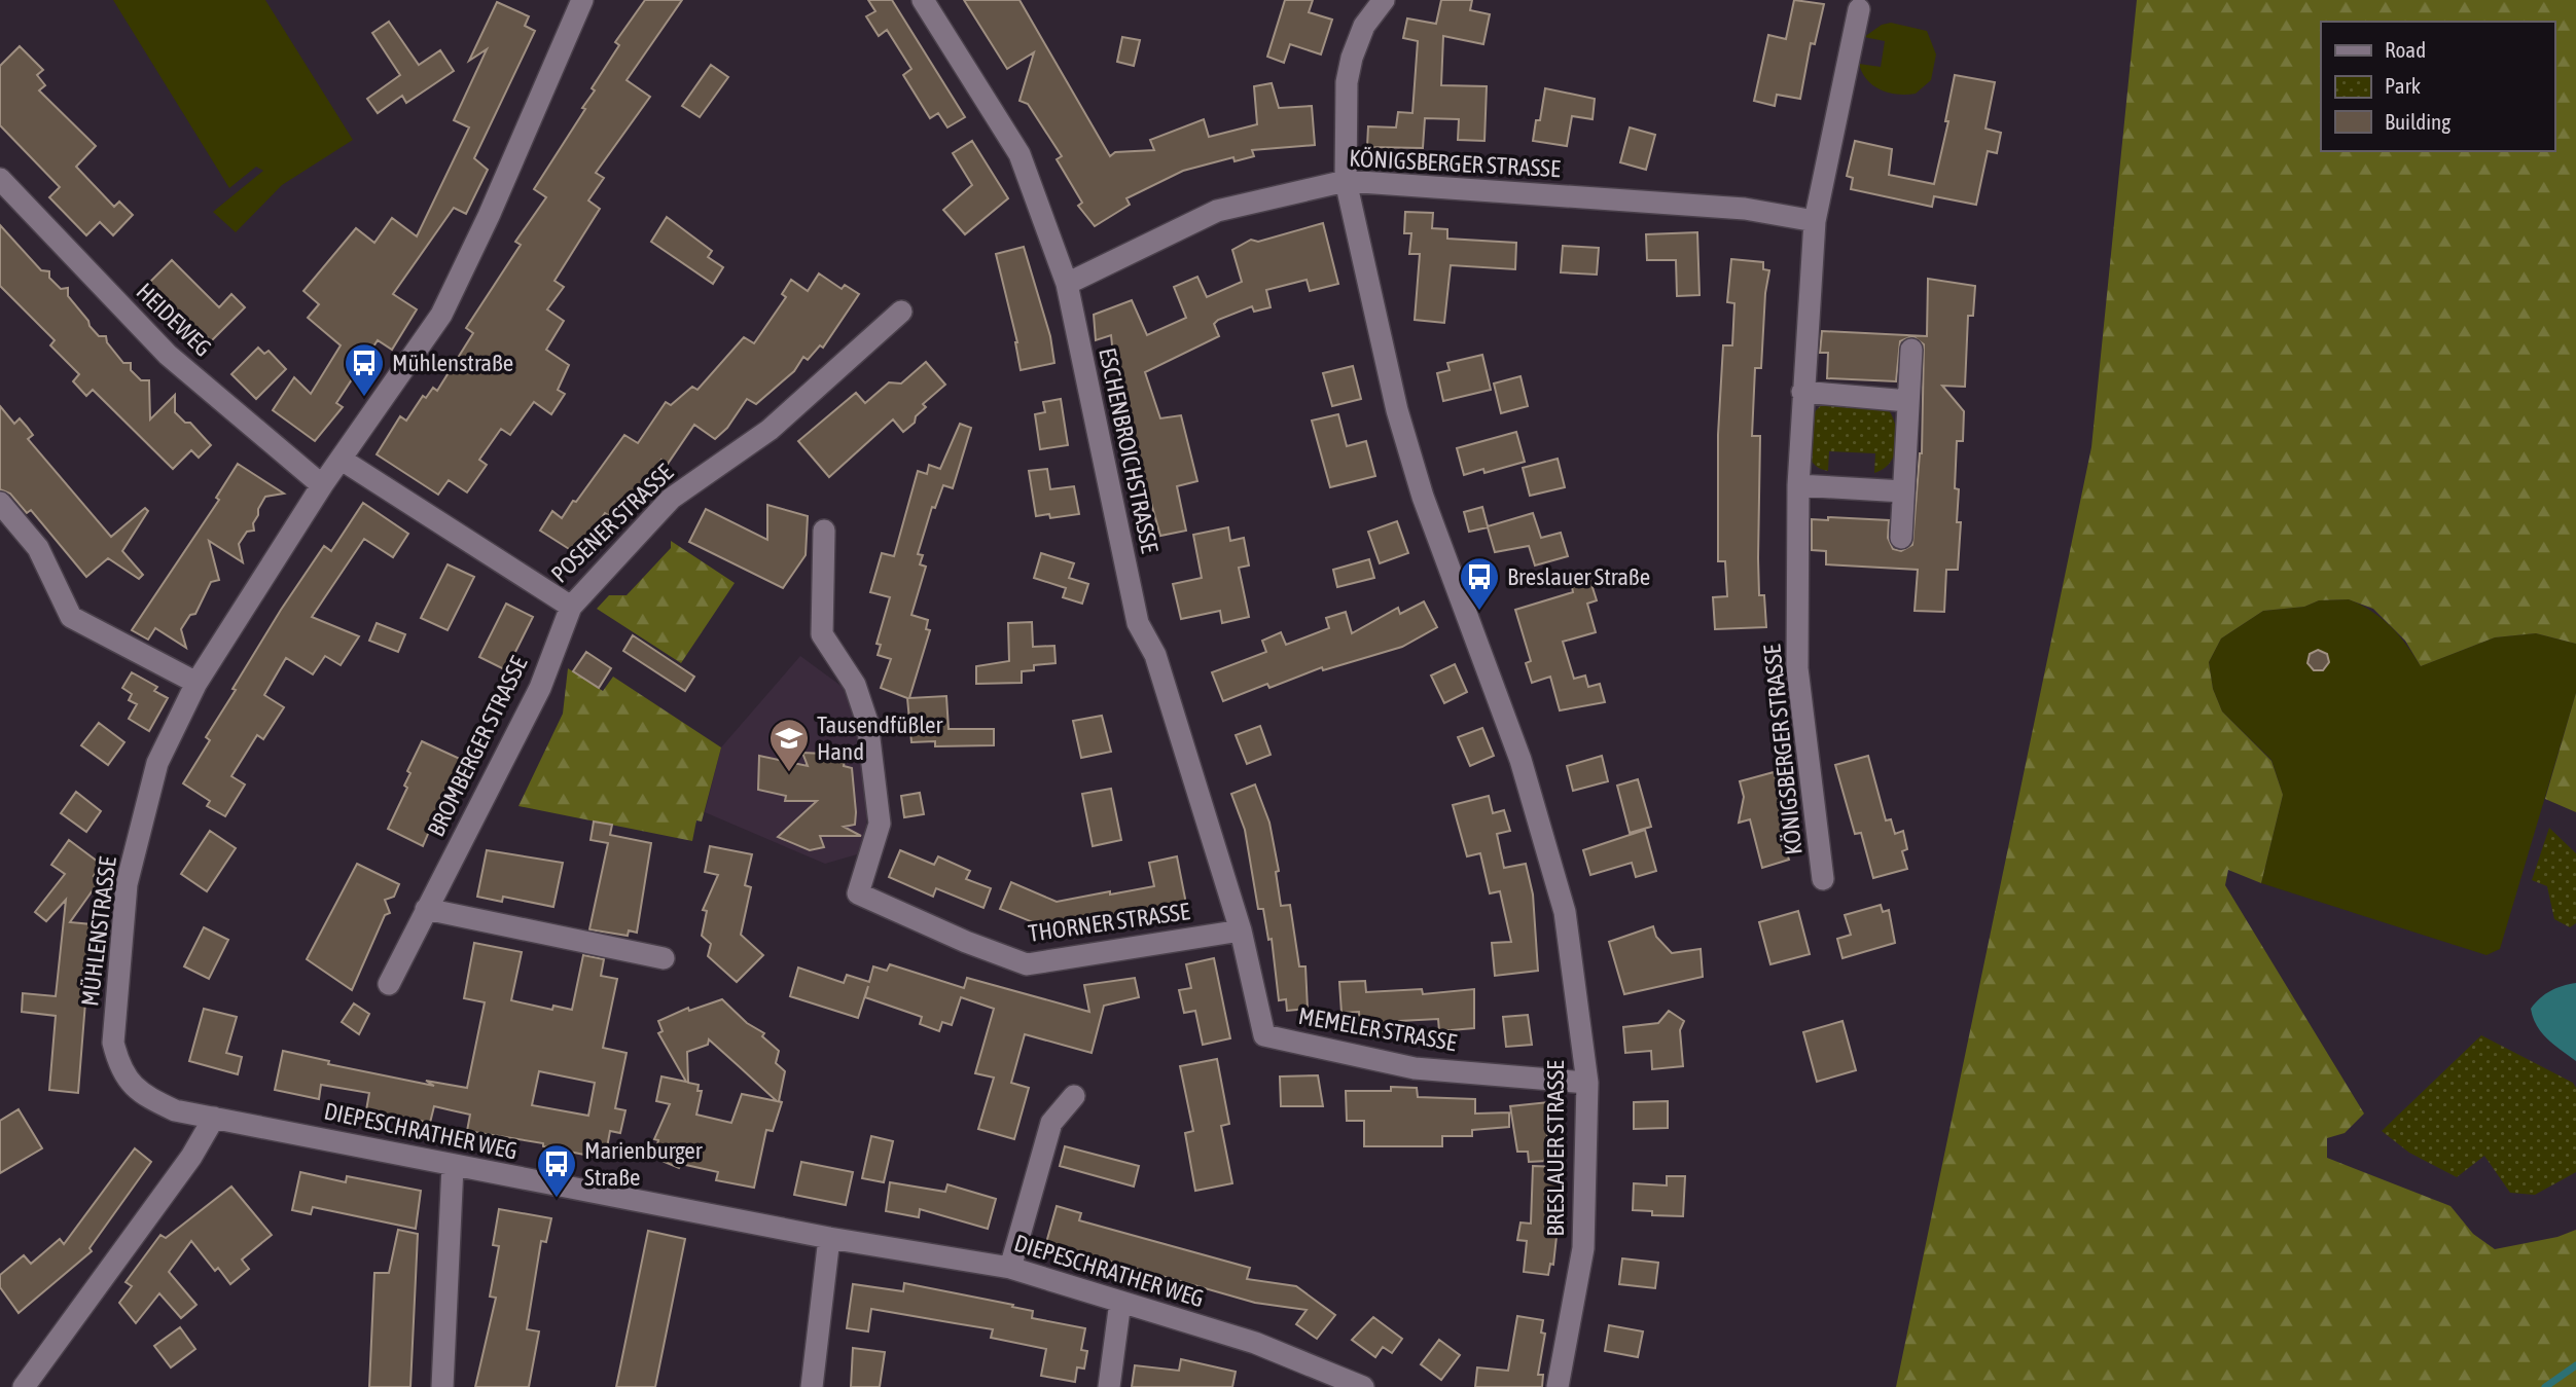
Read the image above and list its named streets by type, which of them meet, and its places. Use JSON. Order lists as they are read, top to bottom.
{
  "streets": {
    "street": [
      "KÖNIGSBERGER STRASSE",
      "HEIDEWEG",
      "ESCHENBROICHSTRASSE",
      "POSENER STRASSE",
      "BROMBERGER STRASSE",
      "THORNER STRASSE",
      "MÜHLENSTRASSE",
      "MEMELER STRASSE",
      "DIEPESCHRATHER WEG",
      "BRESLAUER STRASSE"
    ]
  },
  "crossings": [
    ["KÖNIGSBERGER STRASSE", "ESCHENBROICHSTRASSE"],
    ["KÖNIGSBERGER STRASSE", "BRESLAUER STRASSE"],
    ["HEIDEWEG", "MÜHLENSTRASSE"],
    ["ESCHENBROICHSTRASSE", "THORNER STRASSE"],
    ["ESCHENBROICHSTRASSE", "MEMELER STRASSE"],
    ["POSENER STRASSE", "BROMBERGER STRASSE"],
    ["POSENER STRASSE", "MÜHLENSTRASSE"],
    ["THORNER STRASSE", "MEMELER STRASSE"],
    ["MÜHLENSTRASSE", "DIEPESCHRATHER WEG"],
    ["MEMELER STRASSE", "BRESLAUER STRASSE"]
  ],
  "places": {
    "bus stop": ["Mühlenstraße", "Breslauer Straße", "Marienburger Straße"],
    "school or university": ["Tausendfüßler Hand"]
  },
  "legend": ["Road", "Park", "Building"]
}
